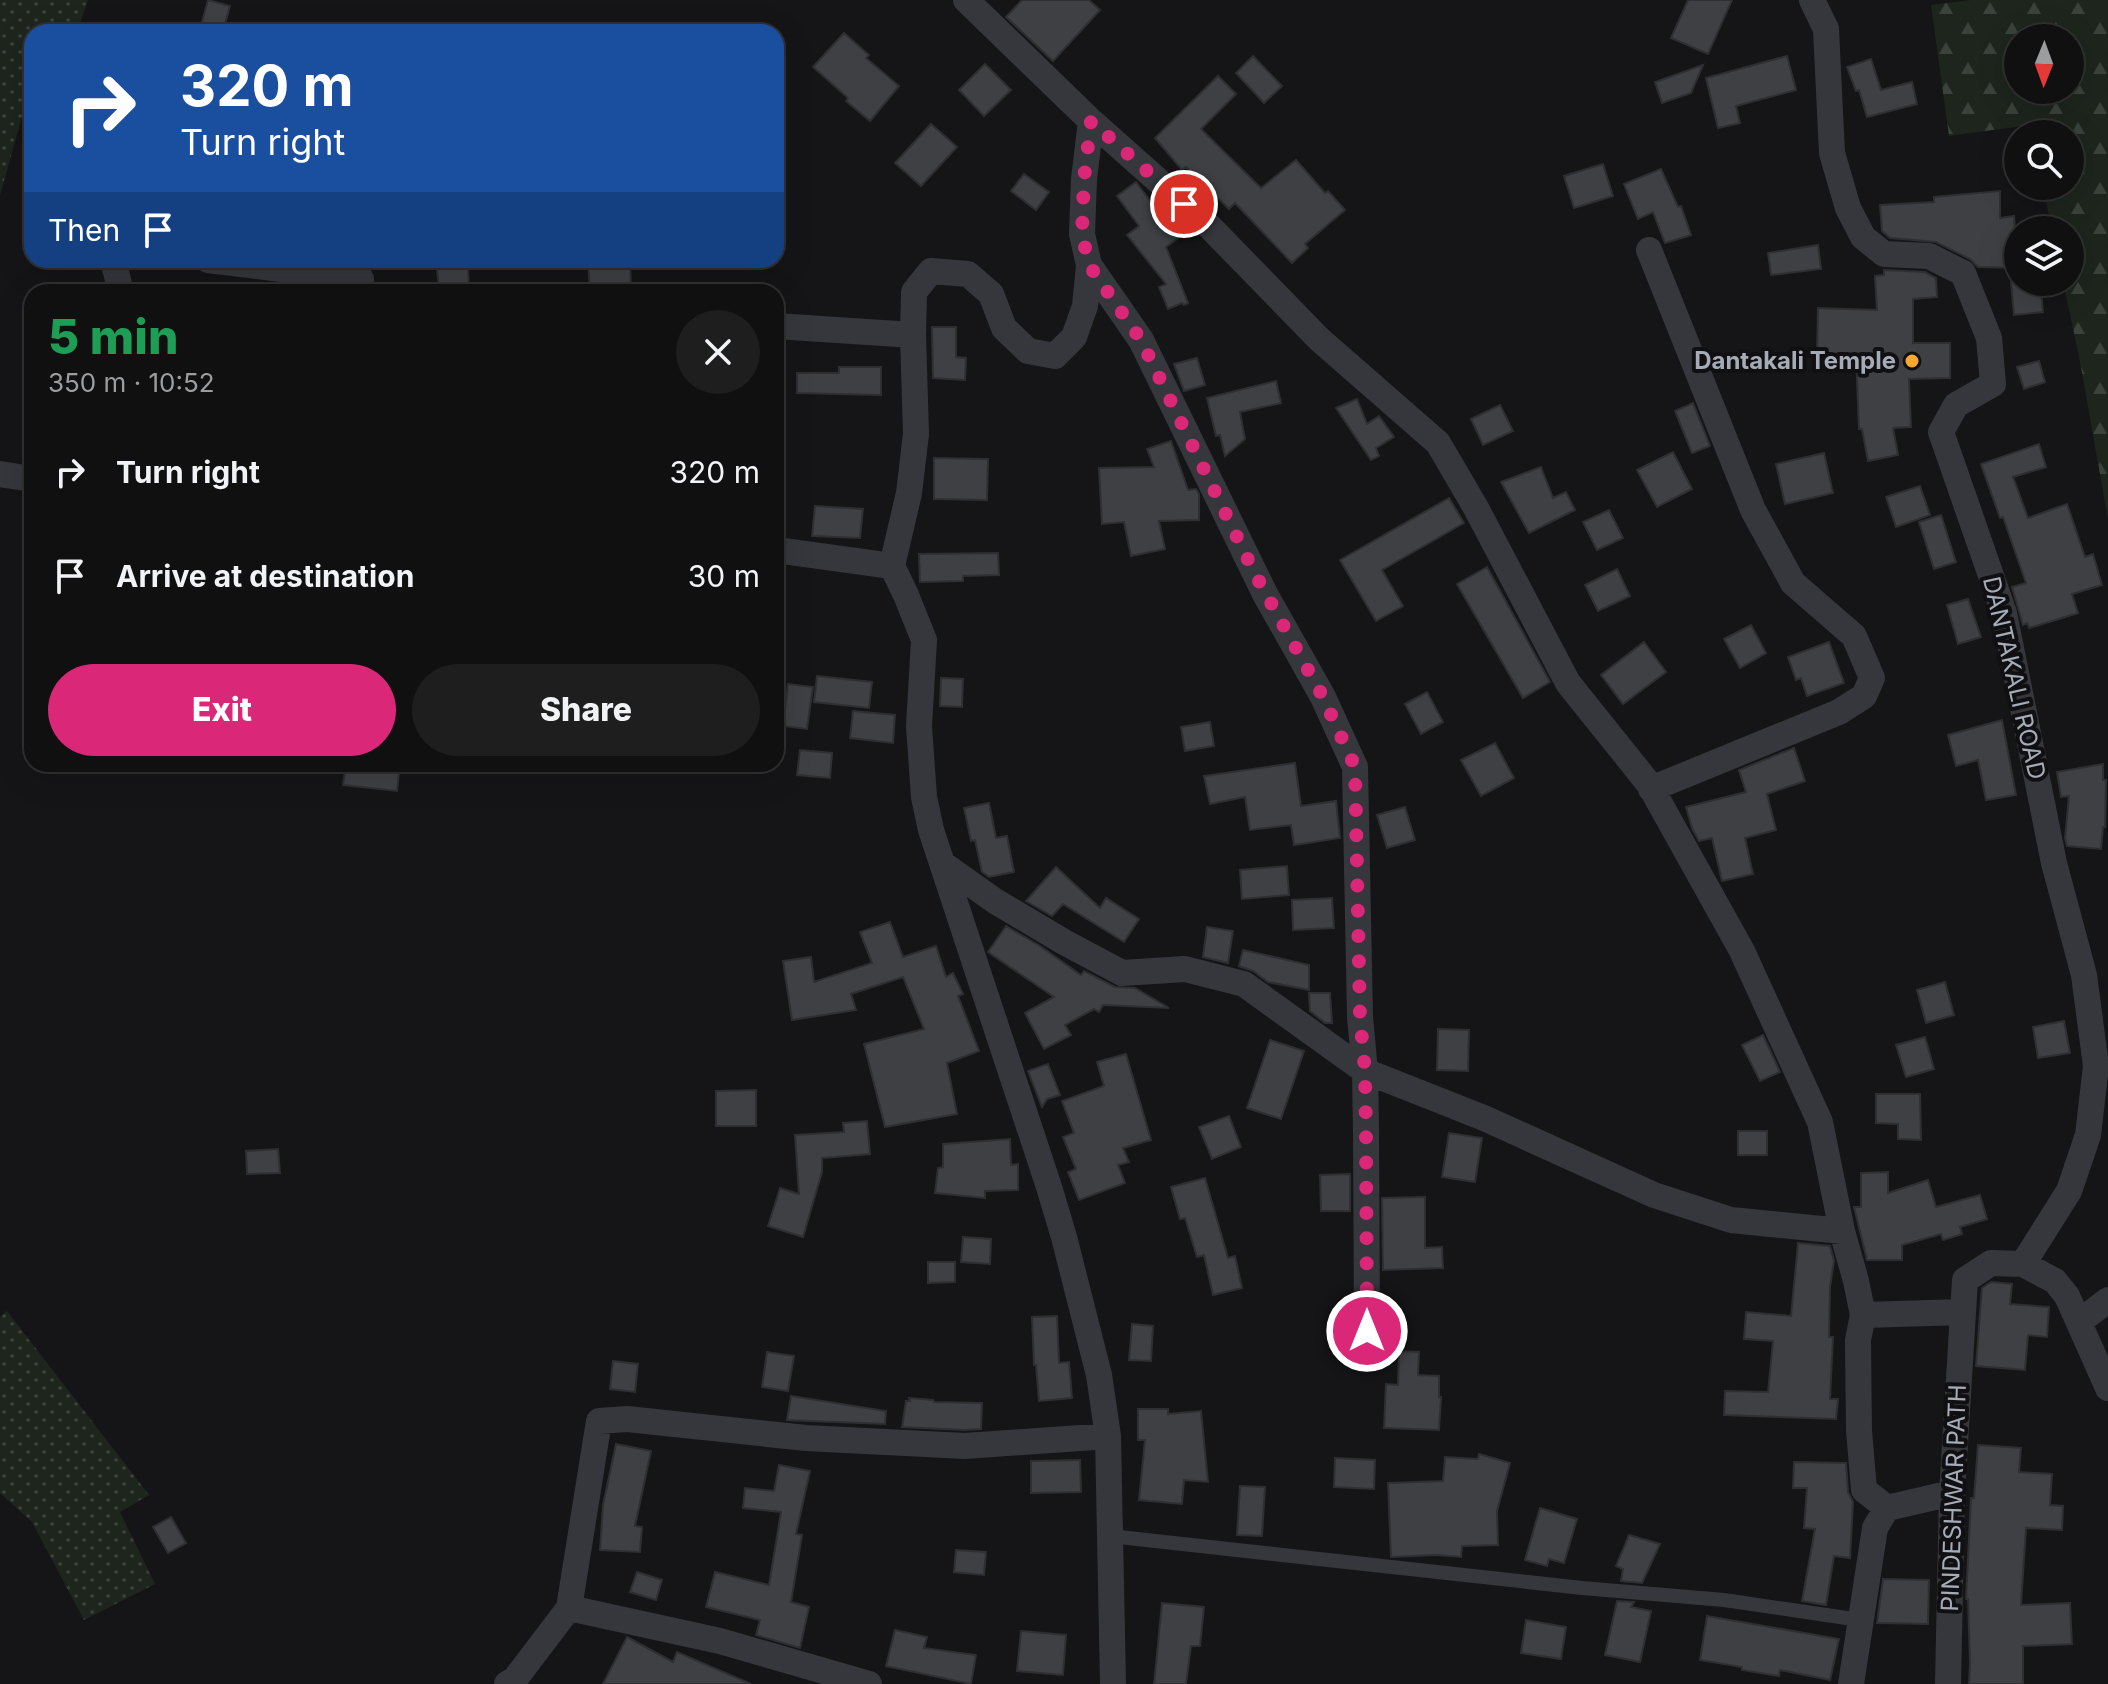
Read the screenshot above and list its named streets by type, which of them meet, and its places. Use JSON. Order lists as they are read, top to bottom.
{
  "streets": {
    "street": ["DANTAKALI ROAD", "PINDESHWAR PATH"]
  },
  "places": ["Dantakali Temple"],
  "north": "bottom",
  "page": {
    "turn": ["320 m", "Turn right"],
    "then": "Then",
    "heading": ["5 min", "350 m · 10:52"],
    "list": [
      {
        "name": "Turn right",
        "value": "320 m"
      },
      {
        "name": "Arrive at destination",
        "value": "30 m"
      }
    ],
    "buttons": ["Exit", "Share"]
  }
}
